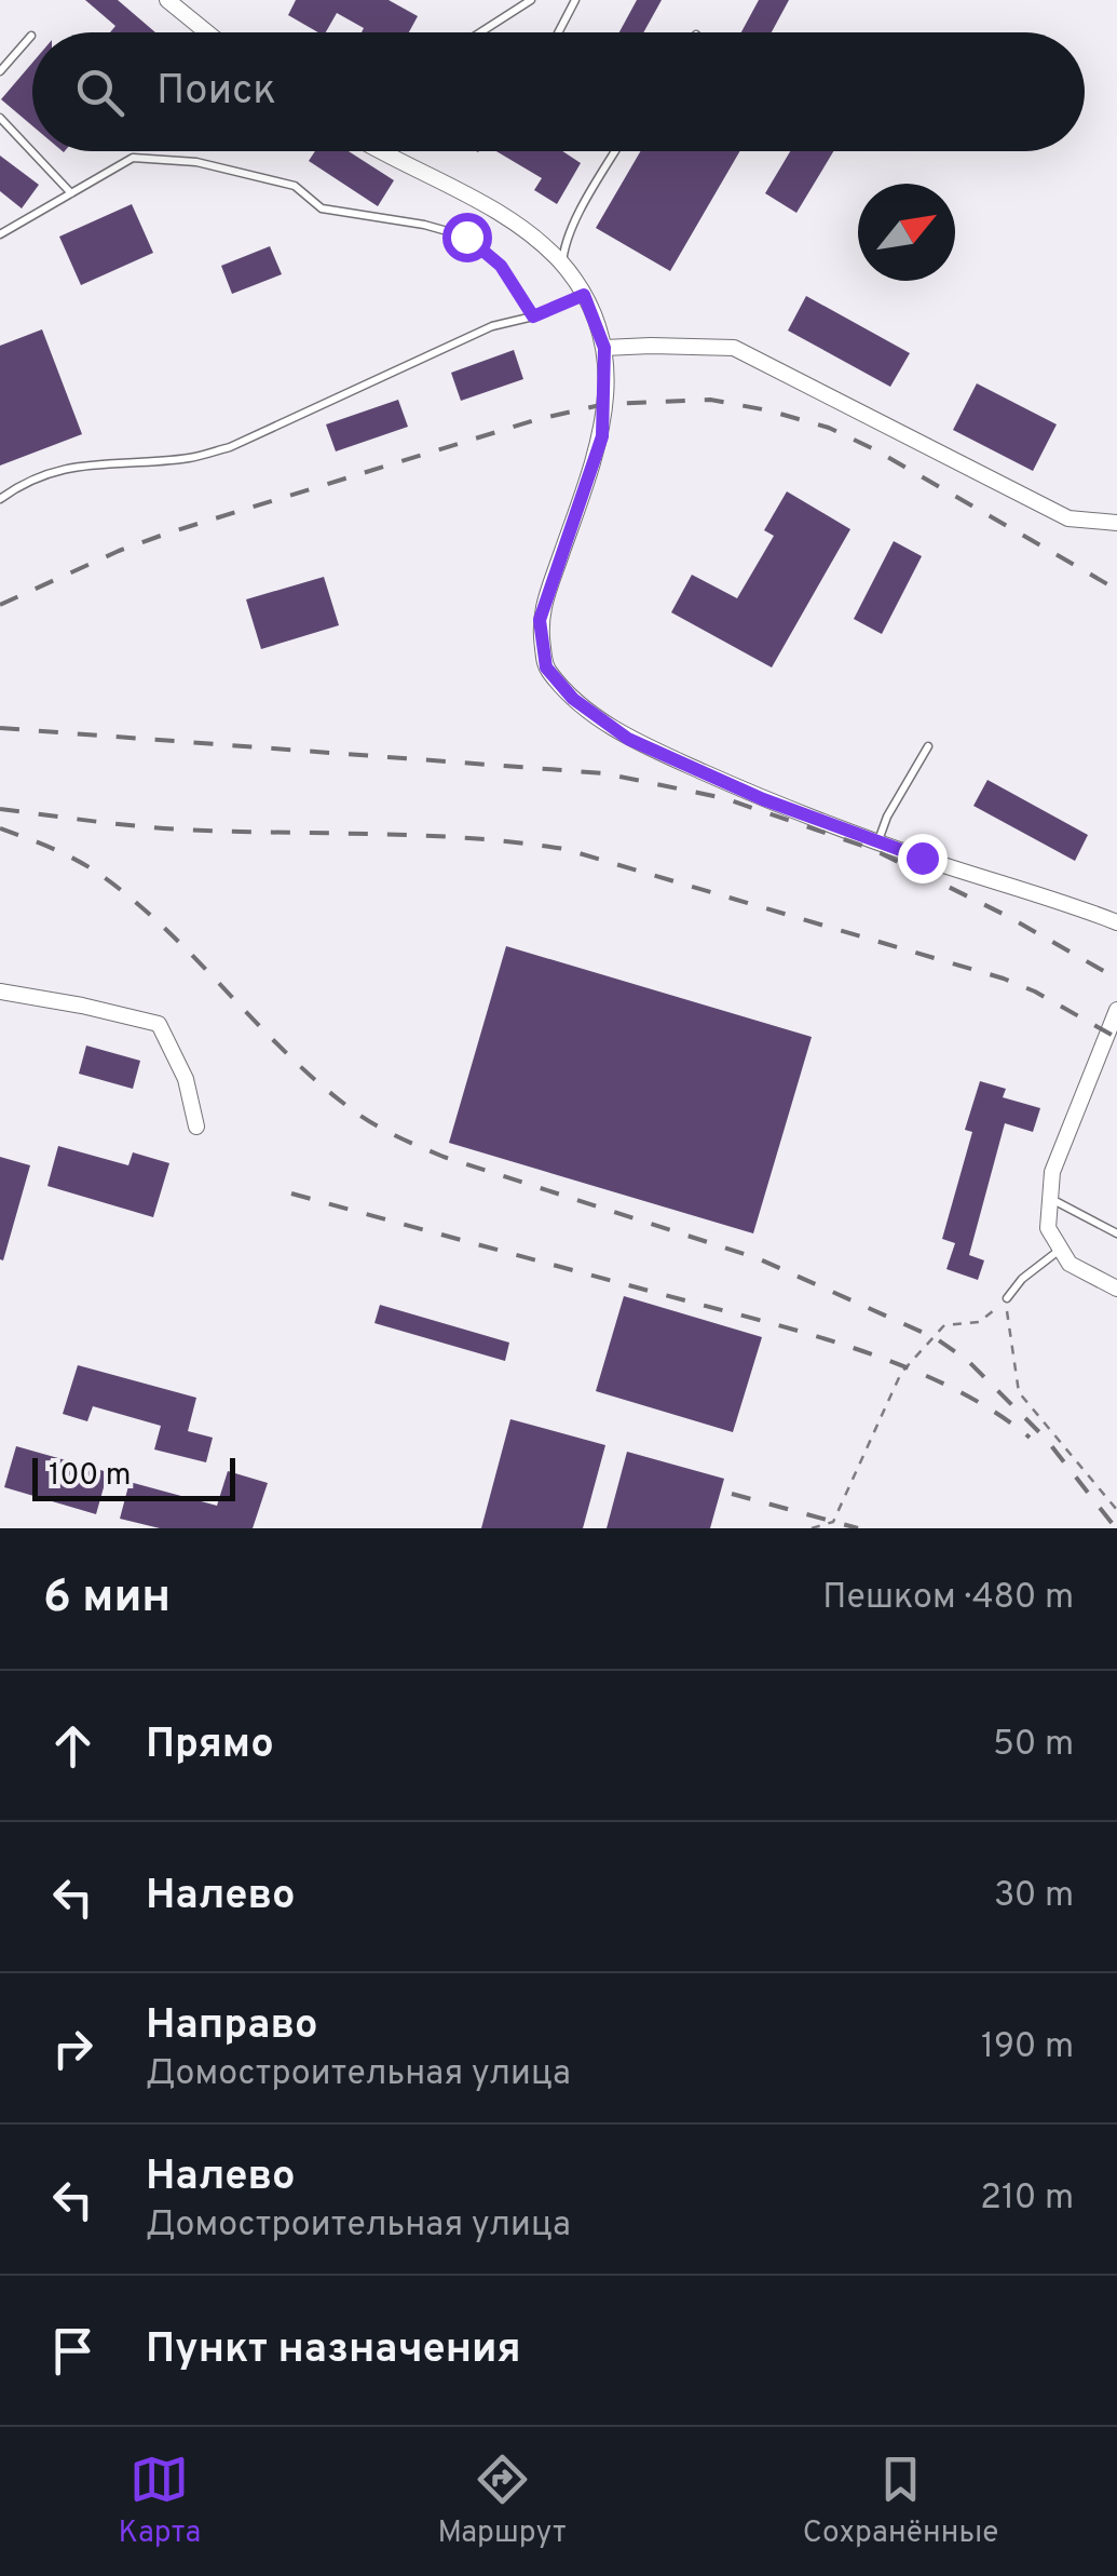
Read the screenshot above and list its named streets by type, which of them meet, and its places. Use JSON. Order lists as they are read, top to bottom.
{
  "scale_bar": "100 m",
  "north": "top right",
  "page": {
    "search": "Поиск",
    "scale": "100 m",
    "heading": ["6 мин", "Пешком · 480 m"],
    "list": [
      ["Прямо", "50 m"],
      ["Налево", "30 m"],
      ["Направо", "Домостроительная улица", "190 m"],
      ["Налево", "Домостроительная улица", "210 m"],
      "Пункт назначения"
    ],
    "nav": ["Карта", "Маршрут", "Сохранённые"]
  }
}
